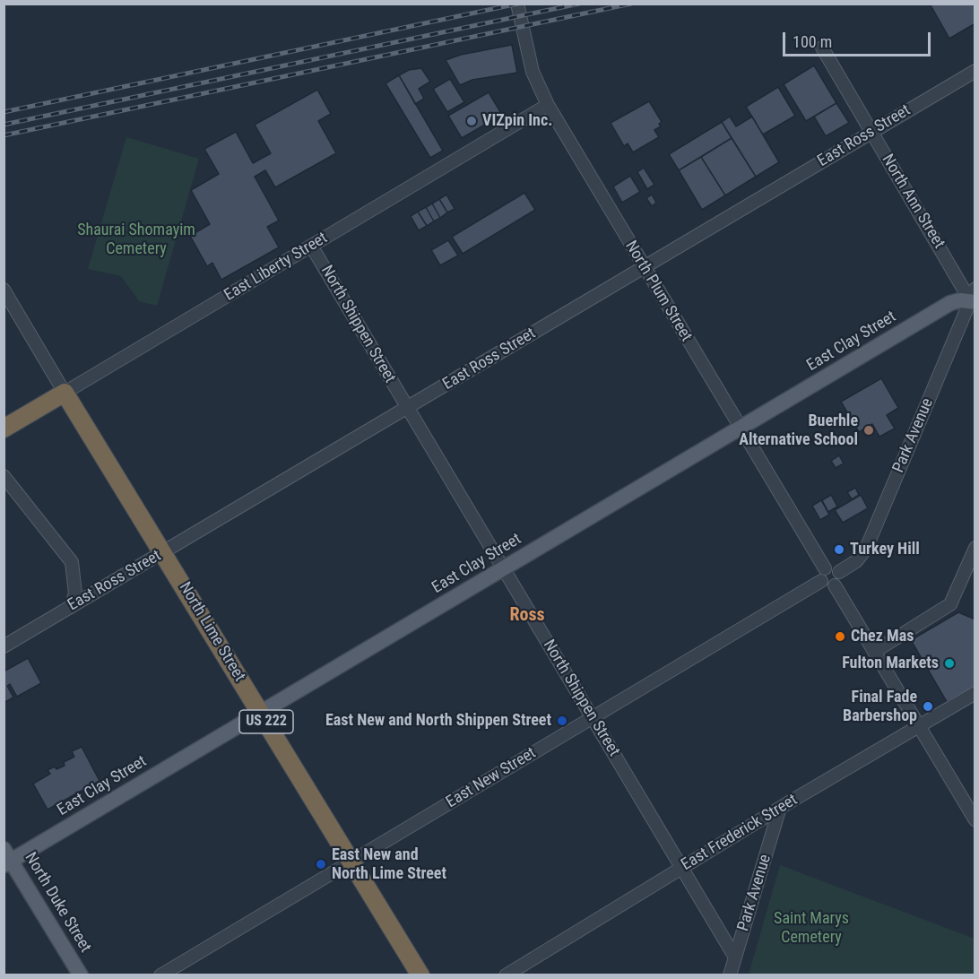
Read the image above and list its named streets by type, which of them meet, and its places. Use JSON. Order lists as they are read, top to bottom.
{
  "streets": {
    "highway": ["East Liberty Street", "North Lime Street", "US 222"],
    "main road": ["East Clay Street", "North Duke Street"],
    "street": [
      "East Ross Street",
      "North Ann Street",
      "North Plum Street",
      "North Shippen Street",
      "Park Avenue",
      "East New Street",
      "East Frederick Street"
    ]
  },
  "crossings": [
    ["East Ross Street", "North Ann Street"],
    ["East Ross Street", "North Plum Street"],
    ["East Ross Street", "North Shippen Street"],
    ["East Ross Street", "North Lime Street"],
    ["North Ann Street", "East Clay Street"],
    ["North Ann Street", "Park Avenue"],
    ["East Liberty Street", "North Plum Street"],
    ["East Liberty Street", "North Shippen Street"],
    ["East Liberty Street", "North Lime Street"],
    ["North Plum Street", "East Clay Street"],
    ["North Plum Street", "Park Avenue"],
    ["North Plum Street", "East New Street"],
    ["North Shippen Street", "East Clay Street"],
    ["North Shippen Street", "Park Avenue"],
    ["North Shippen Street", "East New Street"],
    ["North Shippen Street", "East Frederick Street"],
    ["East Clay Street", "Park Avenue"],
    ["East Clay Street", "North Lime Street"],
    ["East Clay Street", "North Duke Street"],
    ["Park Avenue", "East New Street"],
    ["Park Avenue", "East Frederick Street"],
    ["North Lime Street", "East New Street"]
  ],
  "districts": ["Ross"],
  "parks": ["Shaurai Shomayim Cemetery", "Saint Marys Cemetery"],
  "places": [
    "VIZpin Inc.",
    "Buerhle Alternative School",
    "Turkey Hill",
    "Chez Mas",
    "Fulton Markets",
    "Final Fade Barbershop",
    "East New and North Shippen Street",
    "East New and North Lime Street"
  ],
  "scale_bar": "100 m"
}
